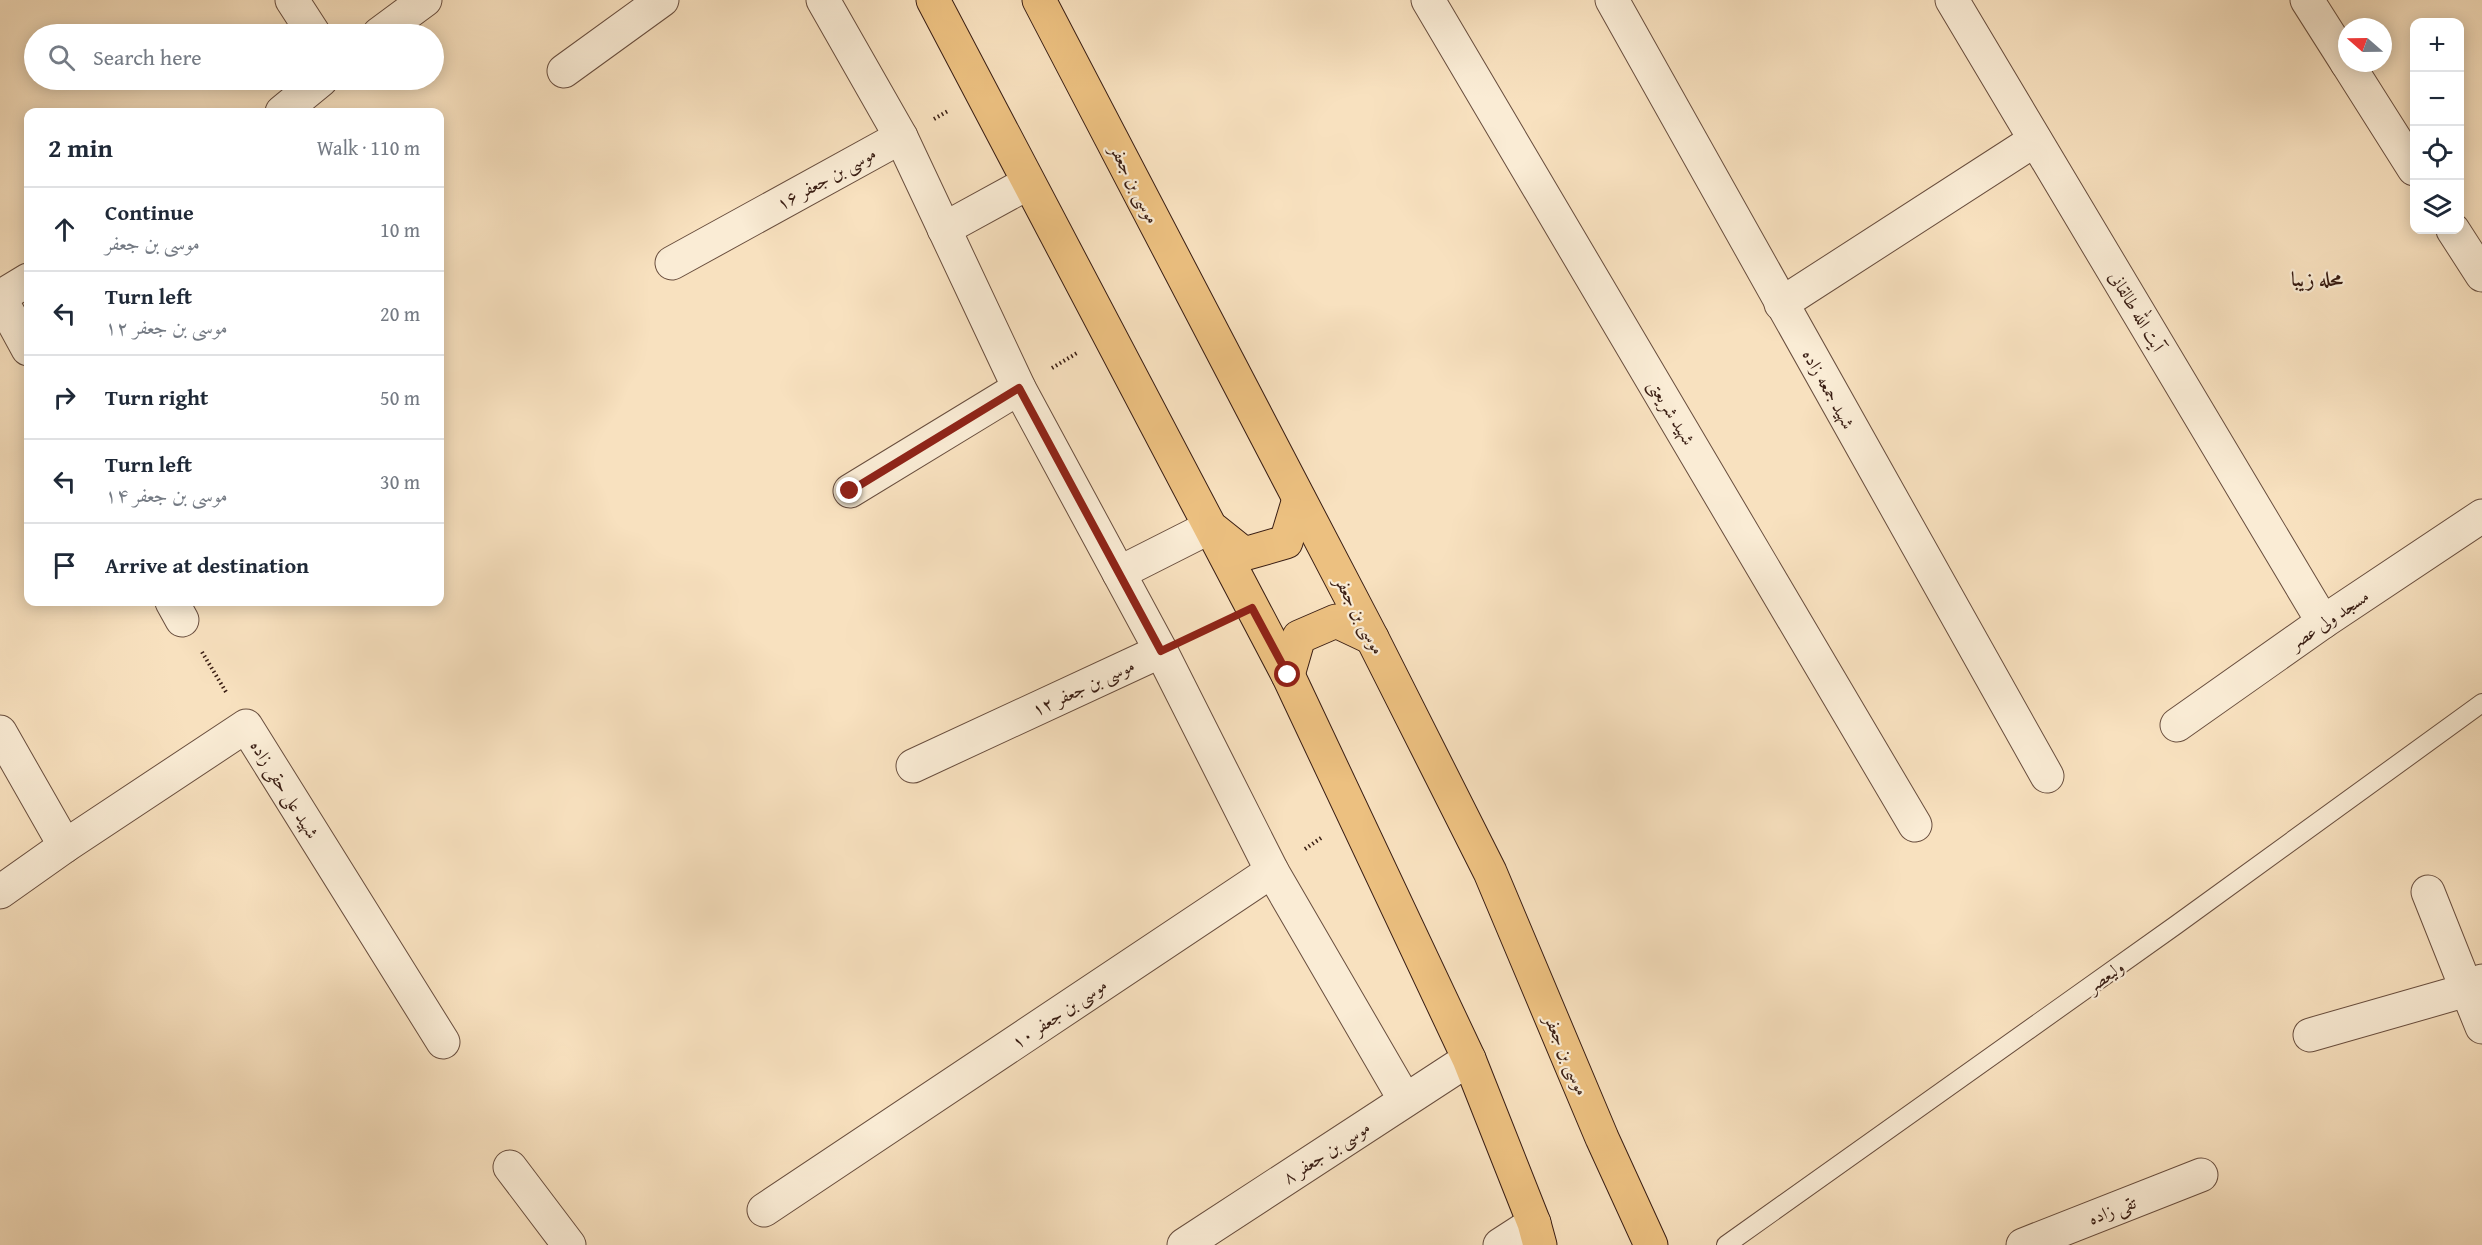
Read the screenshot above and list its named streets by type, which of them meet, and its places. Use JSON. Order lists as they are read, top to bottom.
{
  "streets": {
    "main road": ["موسی بن جعفر"],
    "street": [
      "موسی بن جعفر ۱۶",
      "آیت الله طالقانی",
      "شهید جمعه زاده",
      "شهید شریعتی",
      "مسجد ولی عصر",
      "موسی بن جعفر ۱۲",
      "شهید علی حقی زاده",
      "موسی بن جعفر ۱۰",
      "موسی بن جعفر ۸",
      "تقی زاده"
    ],
    "lane": ["ولیعصر"]
  },
  "crossings": [
    ["آیت الله طالقانی", "مسجد ولی عصر"]
  ],
  "districts": ["محله زیبا"],
  "north": "left",
  "page": {
    "map_buttons": ["+", "−"],
    "search": "Search here",
    "heading": ["2 min", "Walk · 110 m"],
    "list": [
      ["Continue", "موسی بن جعفر", "10 m"],
      ["Turn left", "موسی بن جعفر ۱۲", "20 m"],
      ["Turn right", "50 m"],
      ["Turn left", "موسی بن جعفر ۱۴", "30 m"],
      "Arrive at destination"
    ]
  }
}
